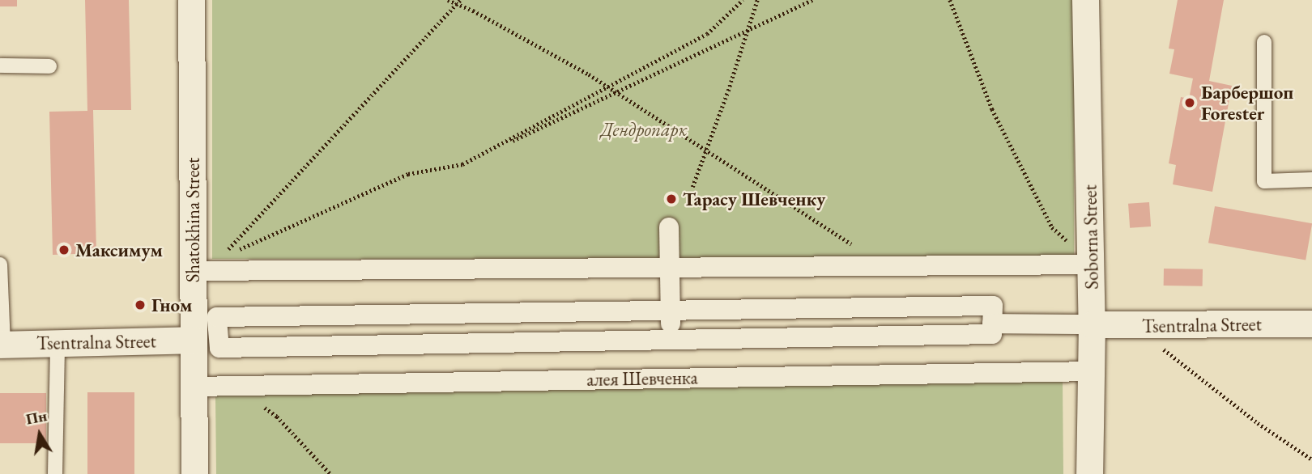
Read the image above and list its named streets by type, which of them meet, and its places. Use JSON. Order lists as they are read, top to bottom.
{
  "streets": {
    "street": [
      "Shatokhina Street",
      "Soborna Street",
      "Tsentralna Street",
      "алея Шевченка"
    ]
  },
  "crossings": [
    ["Shatokhina Street", "Tsentralna Street"],
    ["Shatokhina Street", "алея Шевченка"],
    ["Soborna Street", "Tsentralna Street"],
    ["Soborna Street", "алея Шевченка"],
    ["Tsentralna Street", "алея Шевченка"]
  ],
  "parks": ["Дендропарк"],
  "places": [
    "Барбершоп Forester",
    "Тарасу Шевченку",
    "Максимум",
    "Гном"
  ],
  "north": "top"
}
